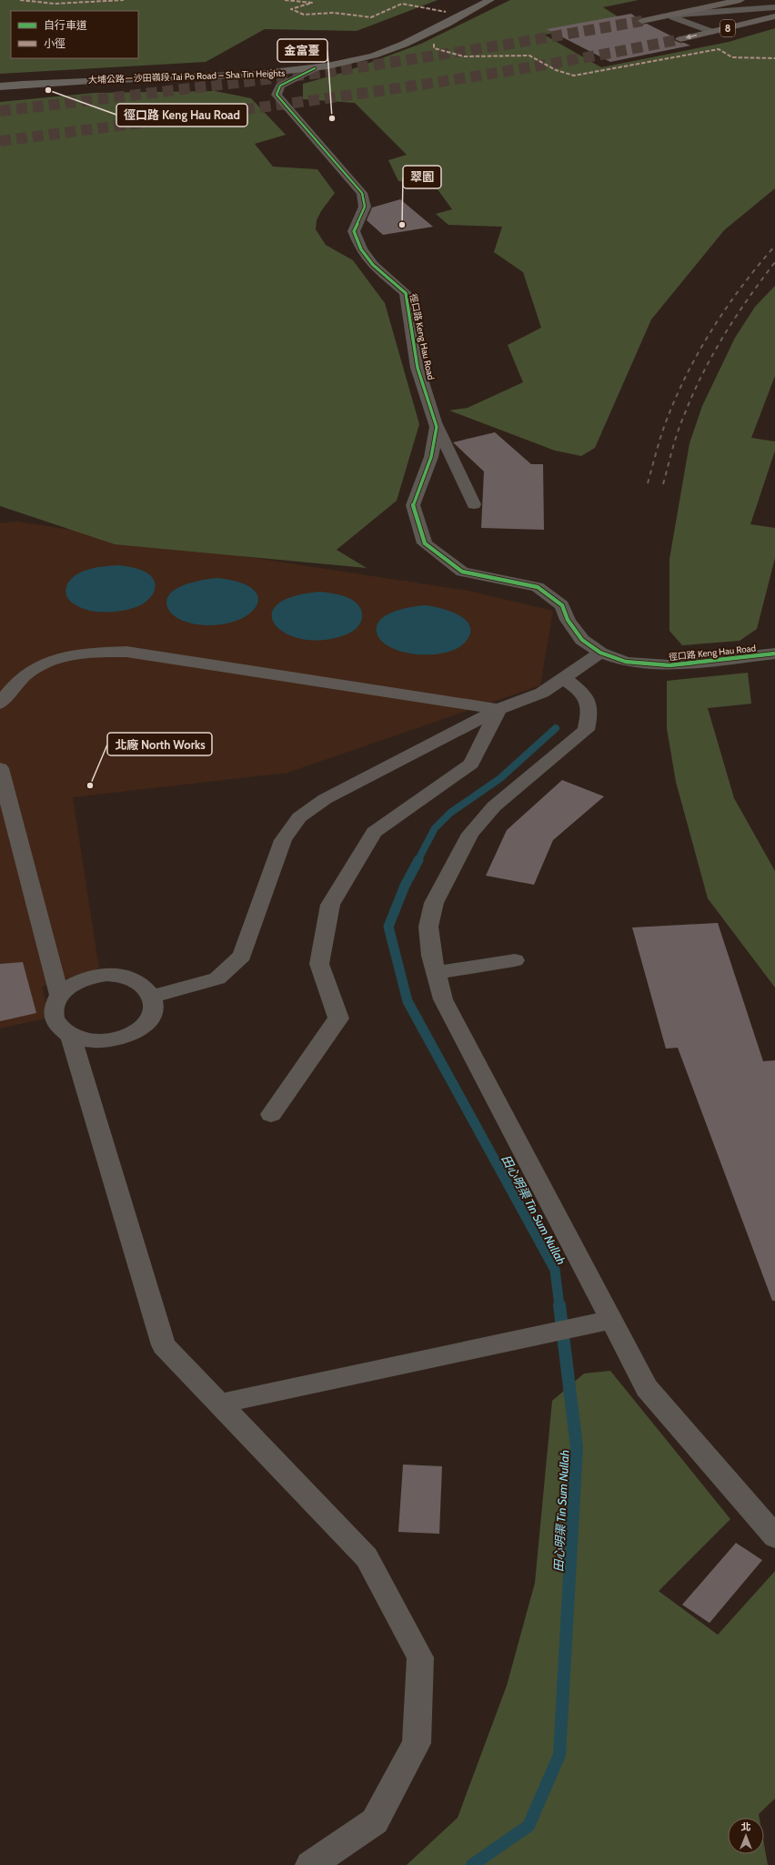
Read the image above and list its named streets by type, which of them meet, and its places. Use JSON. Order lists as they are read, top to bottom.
{
  "streets": {
    "highway": ["8"],
    "main road": ["大埔公路－沙田嶺段 Tai Po Road – Sha Tin Heights"],
    "street": ["徑口路 Keng Hau Road"]
  },
  "crossings": [
    ["大埔公路－沙田嶺段 Tai Po Road – Sha Tin Heights", "徑口路 Keng Hau Road"]
  ],
  "water": ["田心明渠 Tin Sum Nullah"],
  "places": [
    "徑口路 Keng Hau Road",
    "金富臺",
    "翠園",
    "北廠 North Works"
  ],
  "legend": ["自行車道", "小徑"],
  "north": "top"
}
